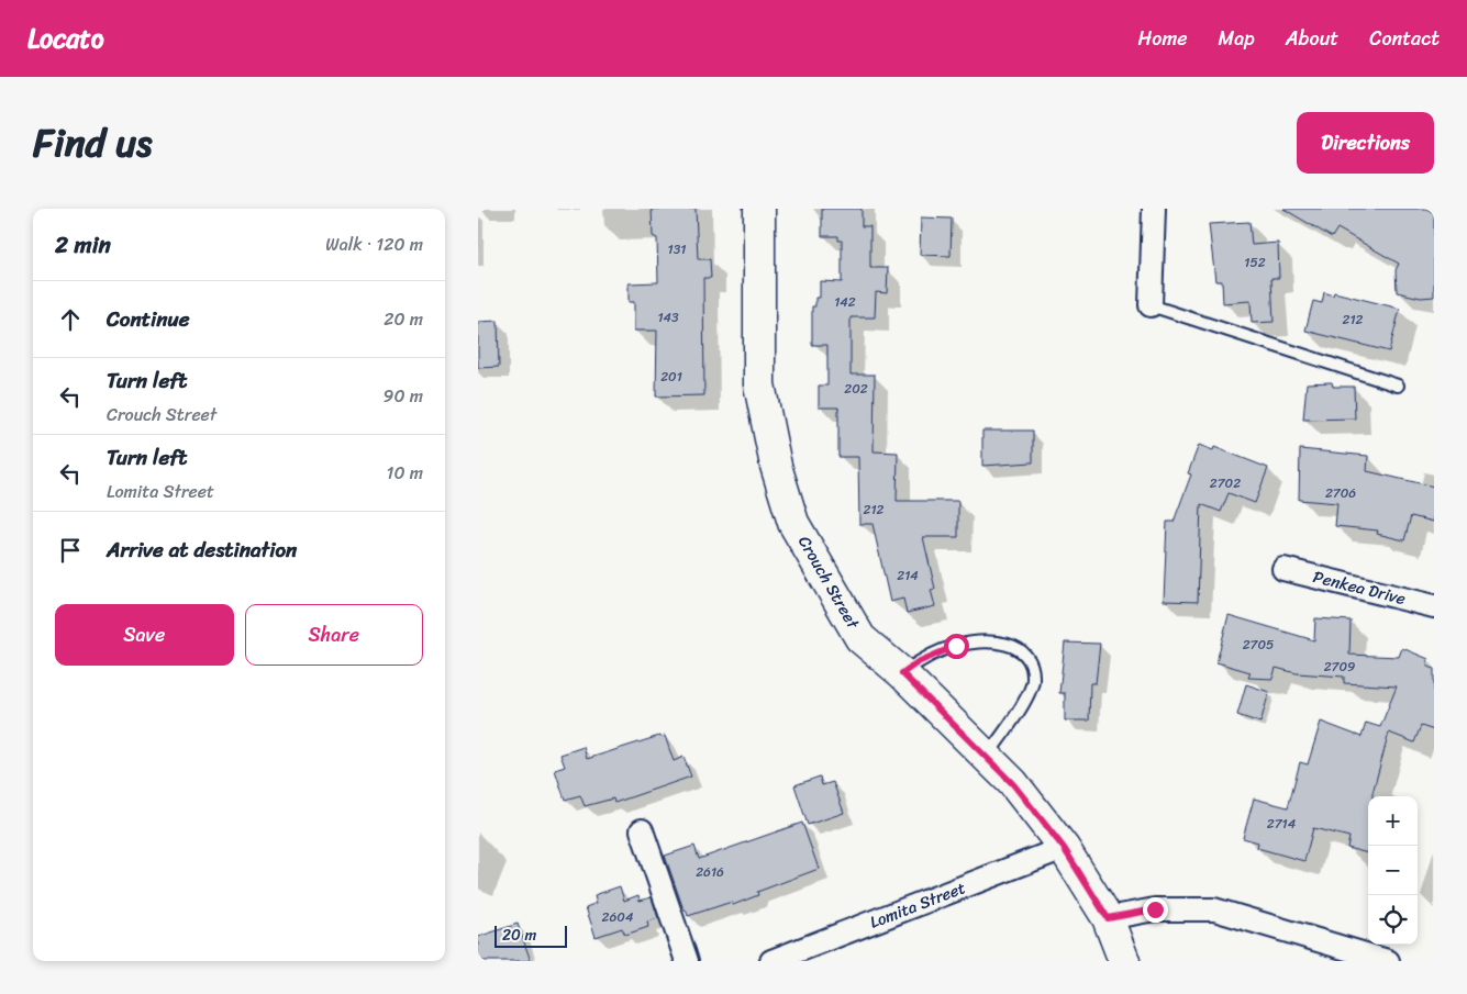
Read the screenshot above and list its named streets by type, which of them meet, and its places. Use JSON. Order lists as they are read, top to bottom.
{
  "streets": {
    "street": ["Crouch Street", "Penkea Drive", "Lomita Street"]
  },
  "crossings": [
    ["Crouch Street", "Lomita Street"]
  ],
  "house_numbers": [
    "131",
    "152",
    "142",
    "143",
    "212",
    "201",
    "202",
    "2702",
    "2706",
    "212",
    "214",
    "2705",
    "2709",
    "2714",
    "2616",
    "2604"
  ],
  "scale_bar": "20 m",
  "page": {
    "header": "Locato",
    "nav": [
      "Home",
      "Map",
      "About",
      "Contact"
    ],
    "title": "Find us",
    "buttons": [
      "Directions",
      ["Save", "Share"]
    ],
    "heading": ["2 min", "Walk · 120 m"],
    "list": [
      ["Continue", "20 m"],
      ["Turn left", "Crouch Street", "90 m"],
      ["Turn left", "Lomita Street", "10 m"],
      "Arrive at destination"
    ],
    "map_buttons": ["+", "−"],
    "scale": "20 m"
  }
}
